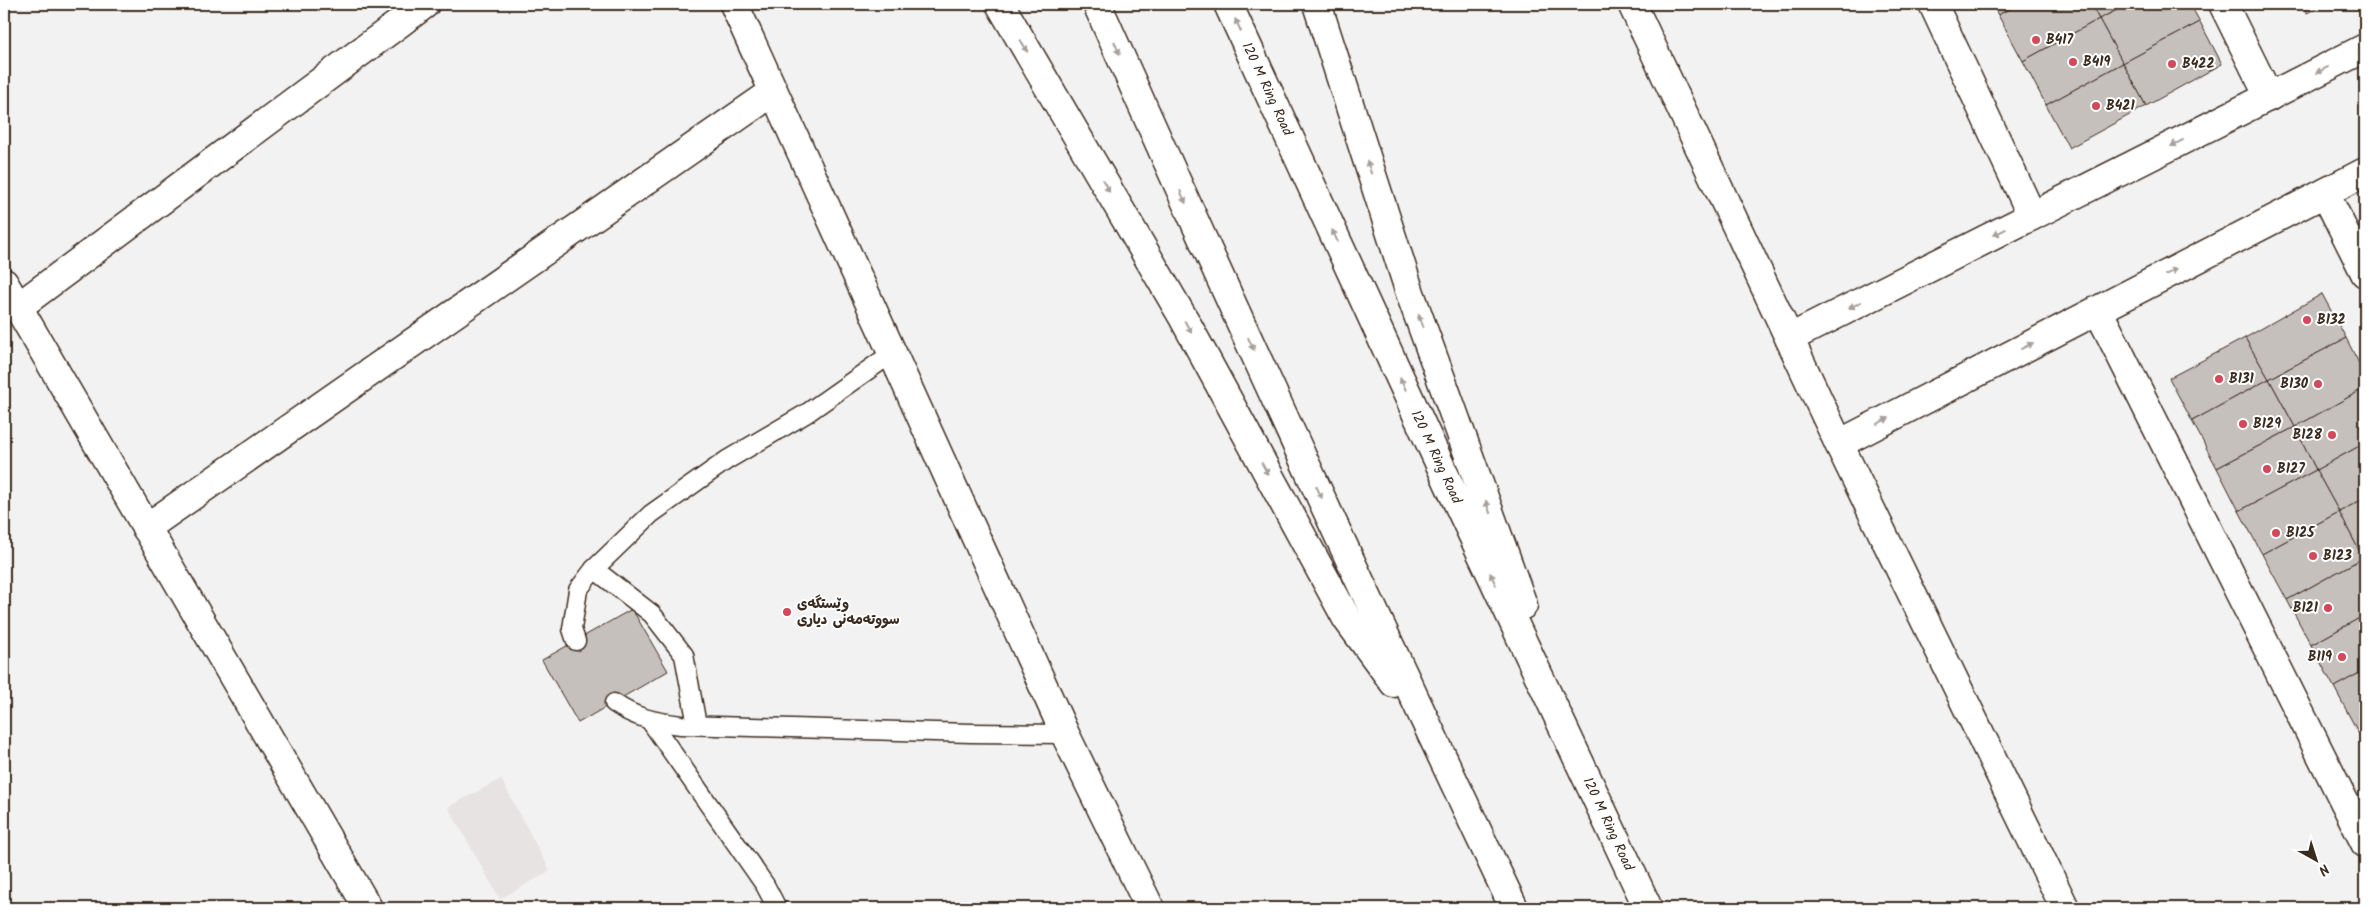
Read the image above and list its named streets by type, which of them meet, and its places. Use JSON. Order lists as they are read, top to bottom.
{
  "streets": {
    "main road": ["120 M Ring Road"]
  },
  "places": [
    "B417",
    "B419",
    "B422",
    "B421",
    "B132",
    "B131",
    "B130",
    "B129",
    "B128",
    "B127",
    "B125",
    "B123",
    "B121",
    "وێستگەی سووتەمەنی دیاری",
    "B119"
  ],
  "north": "bottom right"
}
